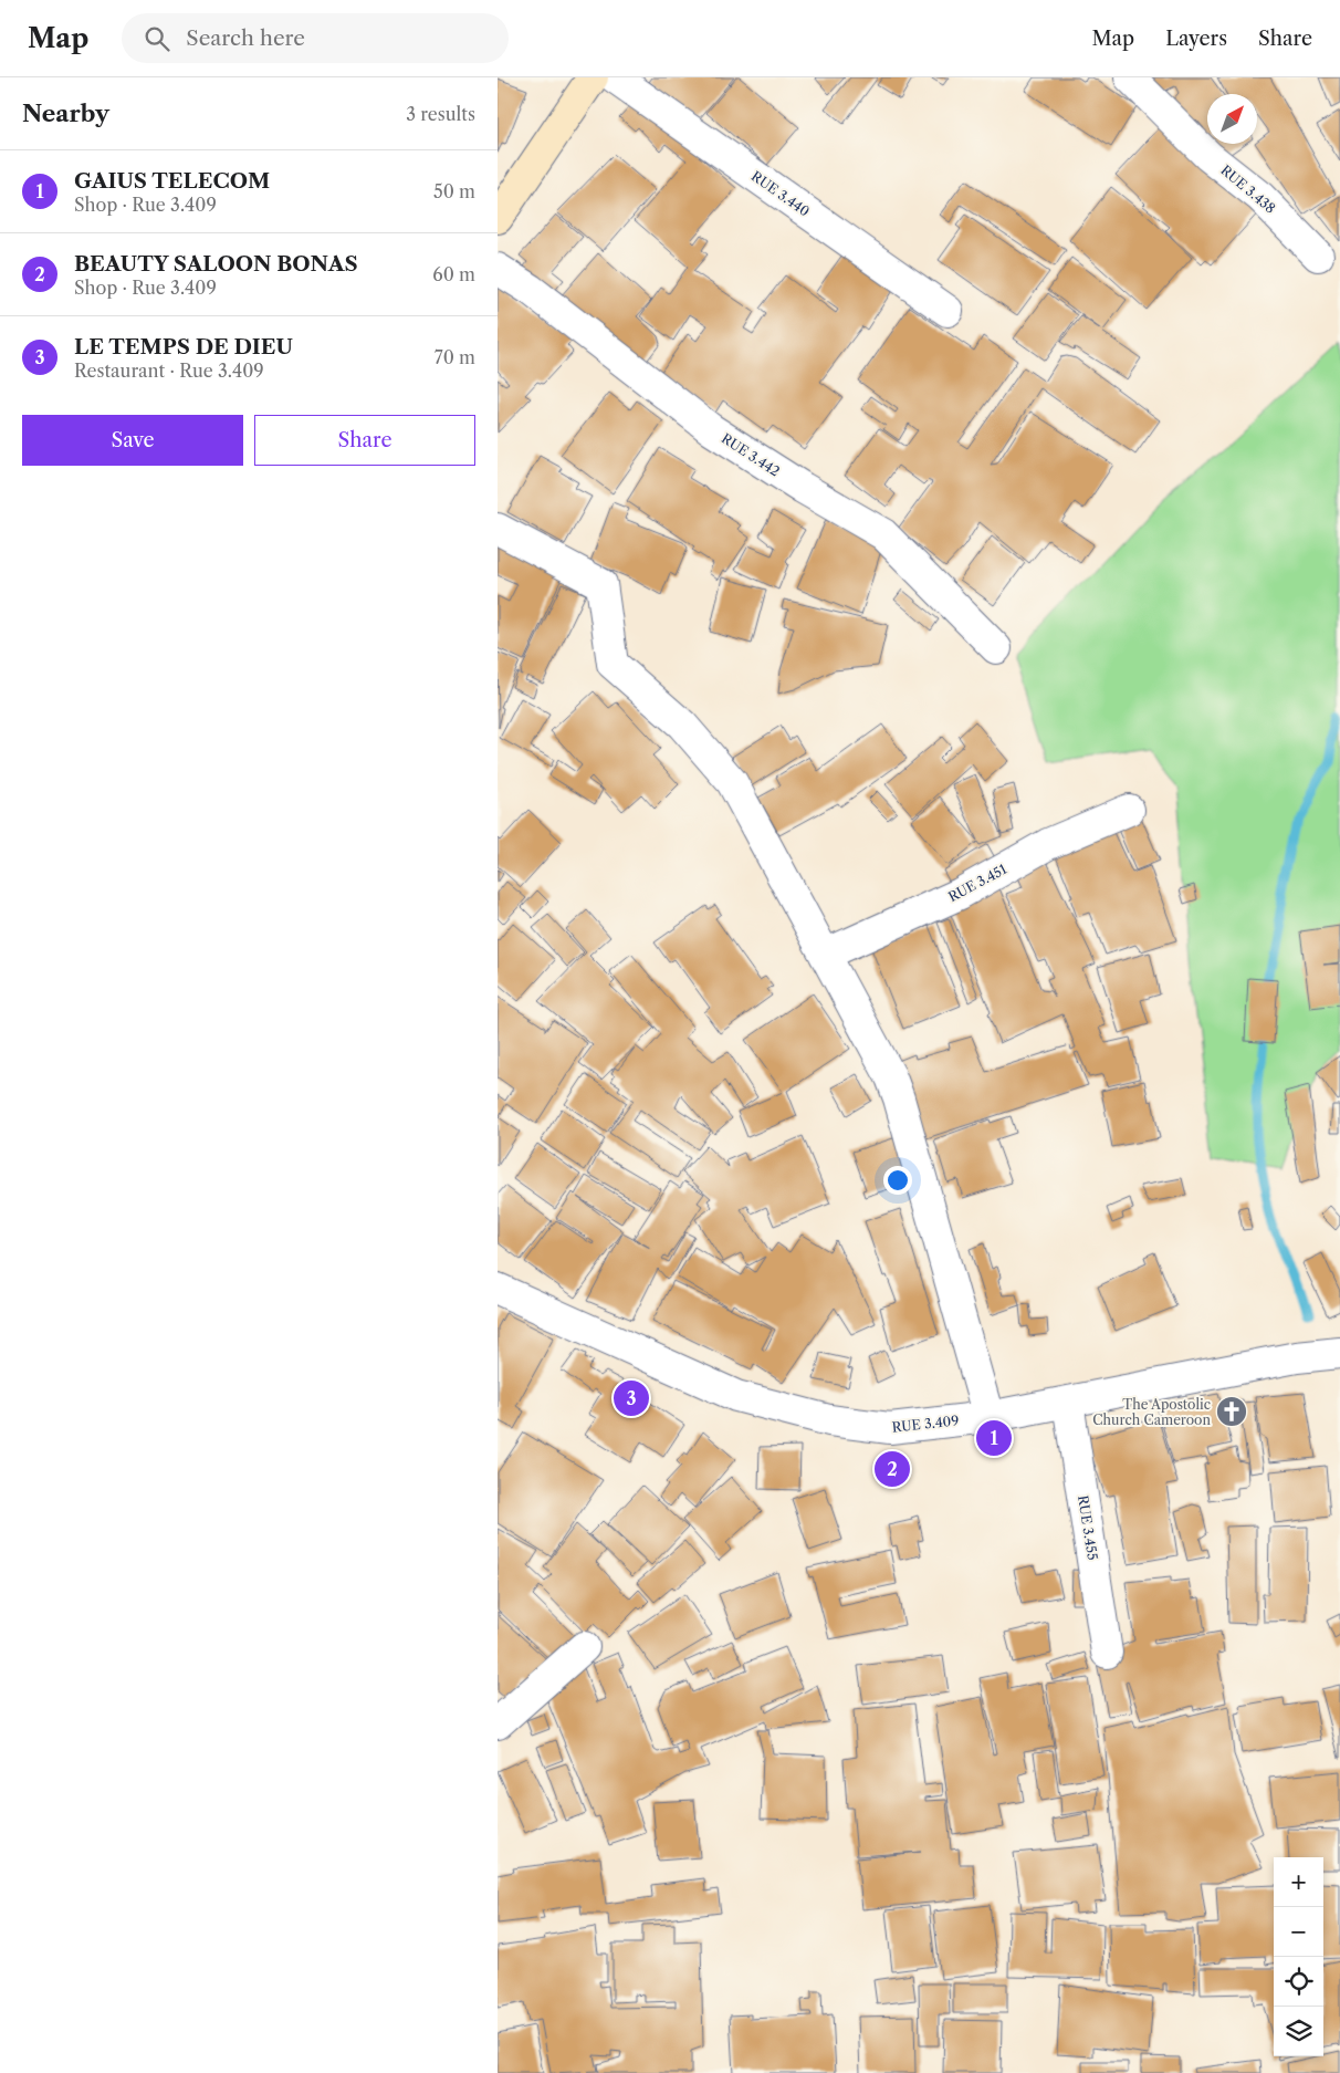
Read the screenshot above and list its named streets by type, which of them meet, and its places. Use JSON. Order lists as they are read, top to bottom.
{
  "streets": {
    "street": [
      "RUE 3.438",
      "RUE 3.440",
      "RUE 3.442",
      "RUE 3.451",
      "RUE 3.409",
      "RUE 3.455"
    ]
  },
  "crossings": [
    ["RUE 3.409", "RUE 3.455"]
  ],
  "places": {
    "church": ["The Apostolic Church Cameroon"]
  },
  "north": "top right",
  "page": {
    "header": "Map",
    "search": "Search here",
    "nav": ["Map", "Layers", "Share"],
    "heading": ["Nearby", "3 results"],
    "list": [
      {
        "mark": "1",
        "name": "GAIUS TELECOM",
        "note": "Shop · Rue 3.409",
        "value": "50 m"
      },
      {
        "mark": "2",
        "name": "BEAUTY SALOON BONAS",
        "note": "Shop · Rue 3.409",
        "value": "60 m"
      },
      {
        "mark": "3",
        "name": "LE TEMPS DE DIEU",
        "note": "Restaurant · Rue 3.409",
        "value": "70 m"
      }
    ],
    "buttons": ["Save", "Share"],
    "pins": ["3", "1", "2"],
    "map_buttons": ["+", "−"]
  }
}
